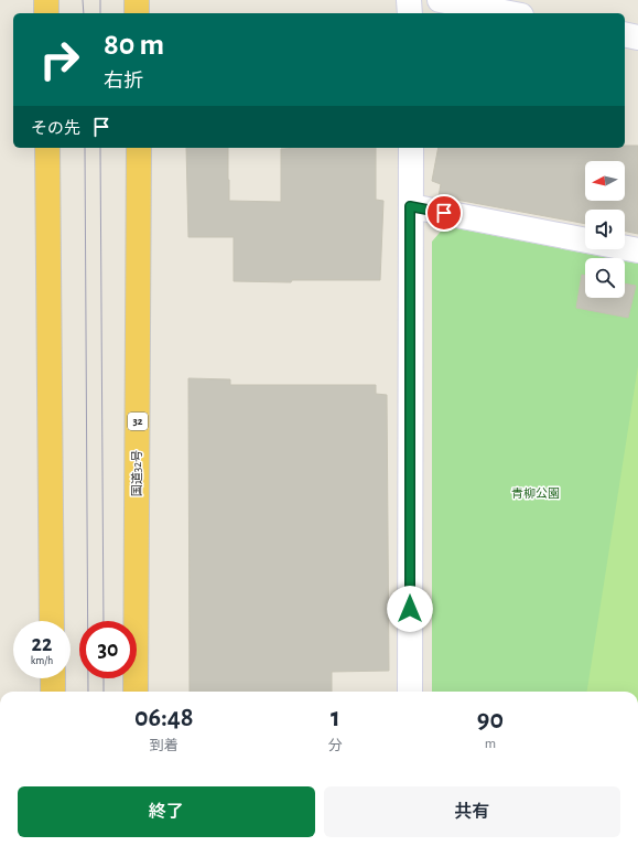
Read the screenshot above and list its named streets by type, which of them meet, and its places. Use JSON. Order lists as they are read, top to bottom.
{
  "streets": {
    "highway": ["32", "国道32号"]
  },
  "parks": ["青柳公園"],
  "north": "left",
  "page": {
    "turn": ["80 m", "右折"],
    "then": "その先",
    "speed": "22 km/h",
    "limit": "30",
    "eta": [
      "06:48",
      "到着",
      "1",
      "分",
      "90",
      "m"
    ],
    "buttons": ["終了", "共有"]
  }
}
